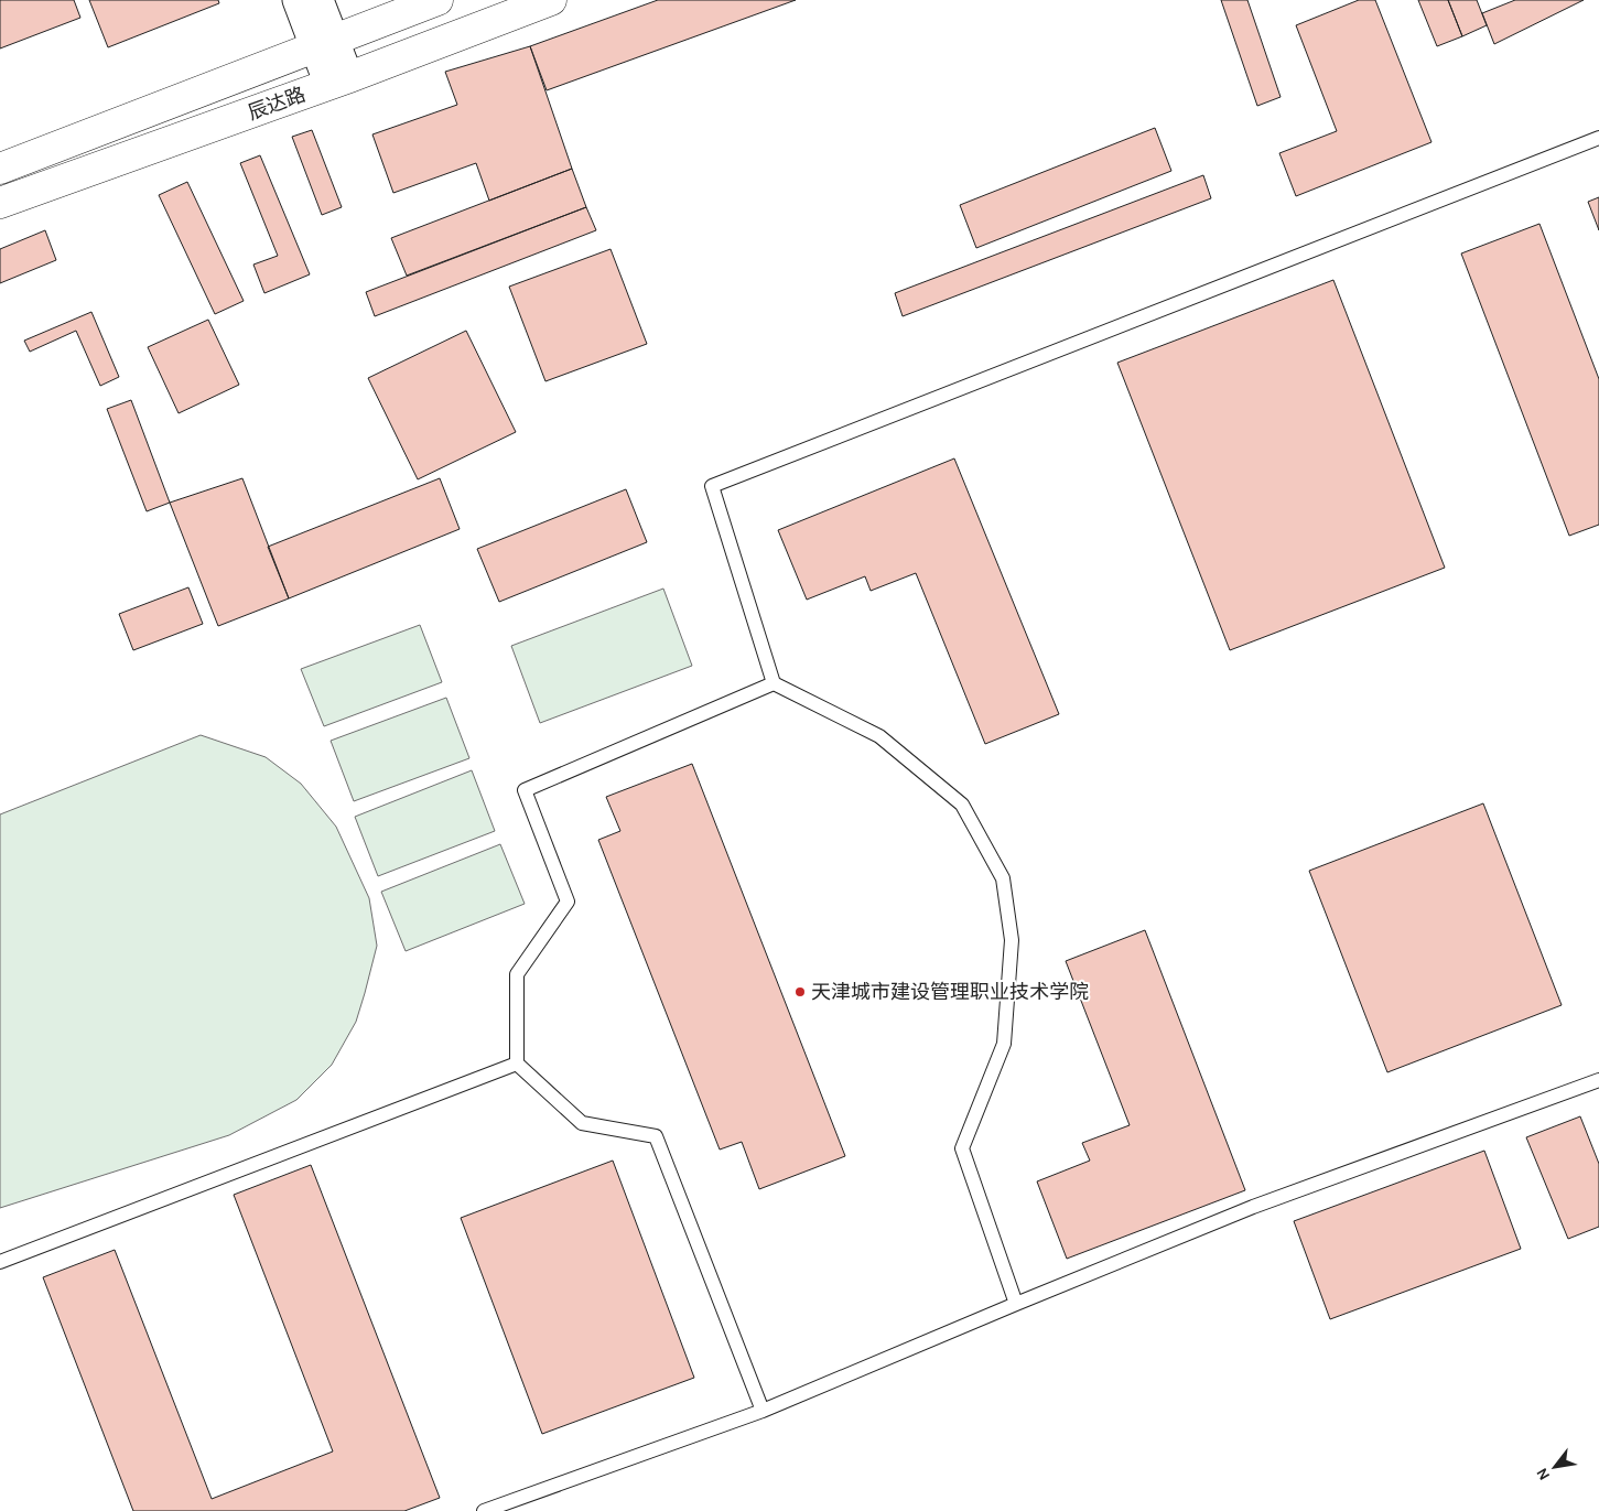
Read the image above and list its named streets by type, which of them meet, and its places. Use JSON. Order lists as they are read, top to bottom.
{
  "streets": {
    "street": ["辰达路"]
  },
  "places": ["天津城市建设管理职业技术学院"],
  "north": "bottom left"
}
